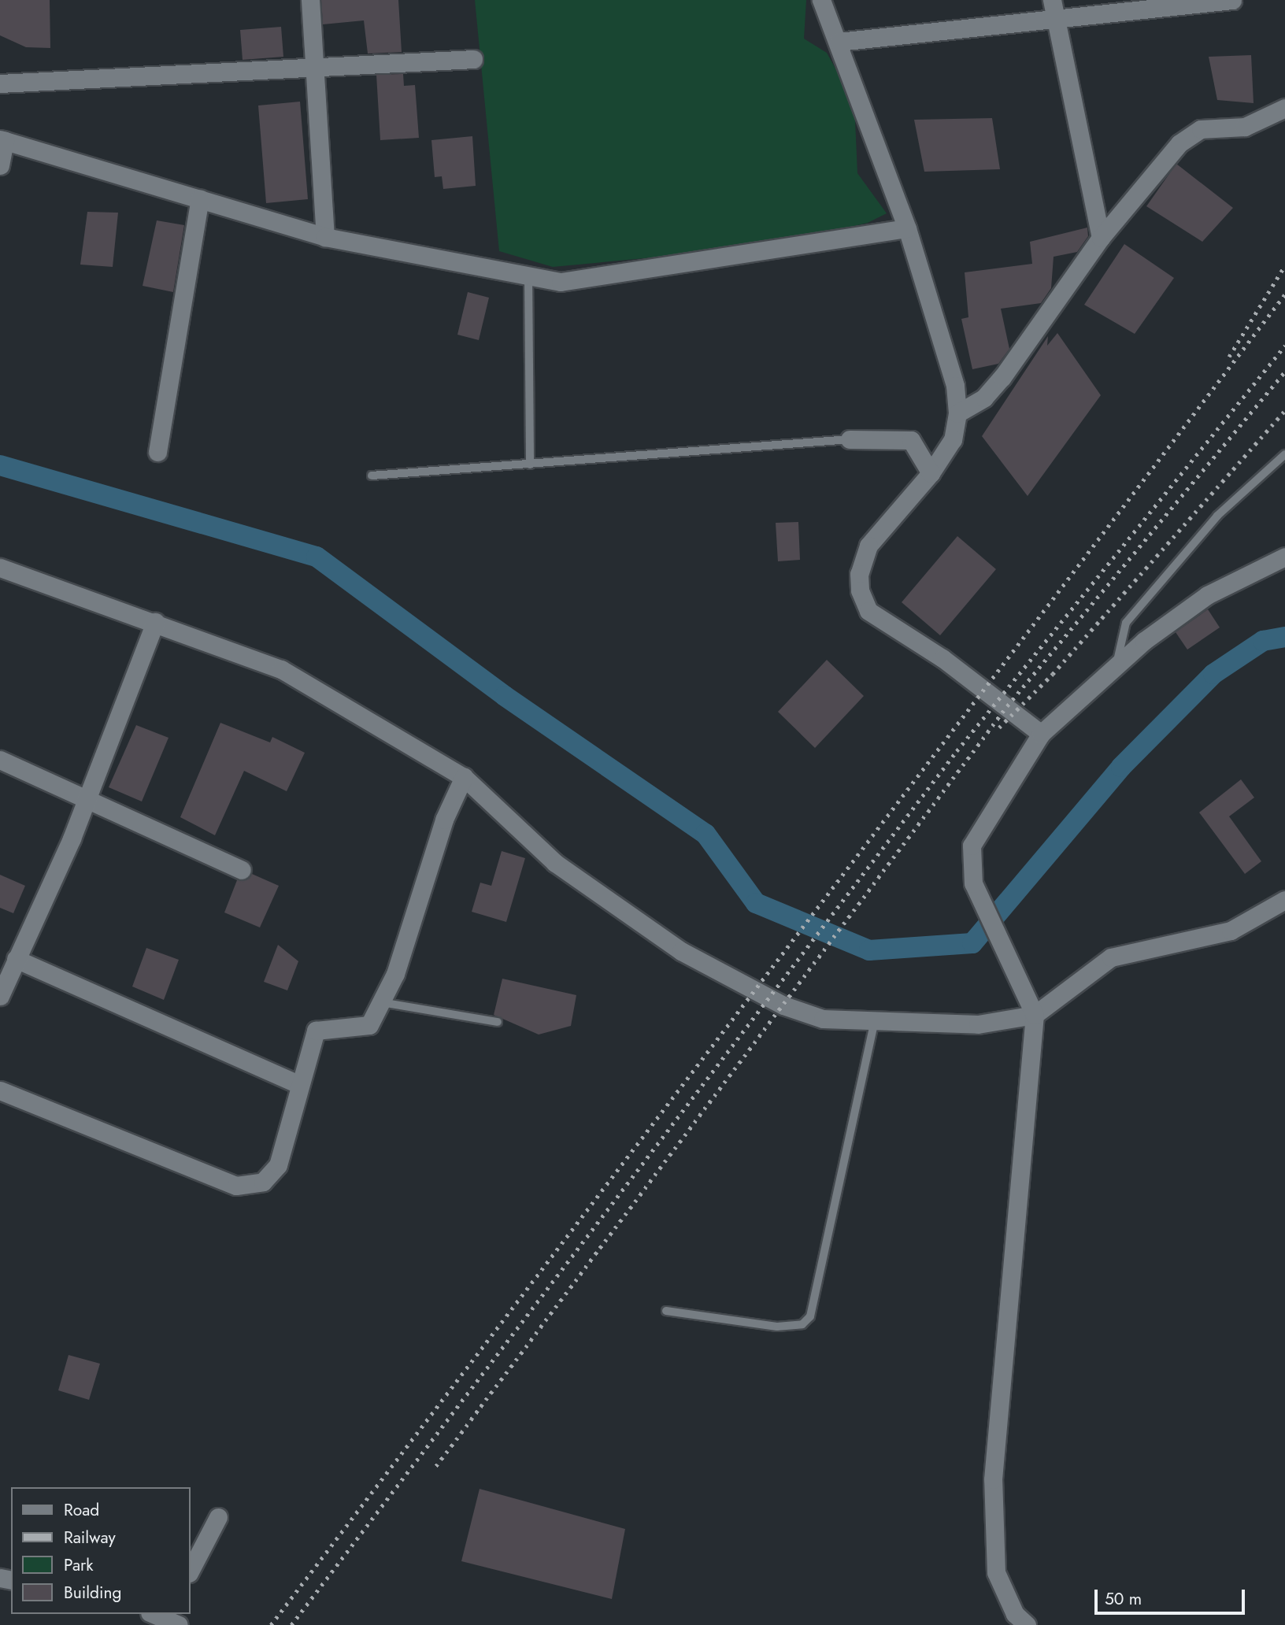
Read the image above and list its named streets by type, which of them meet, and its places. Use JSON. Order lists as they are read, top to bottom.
{
  "legend": [
    "Road",
    "Railway",
    "Park",
    "Building"
  ],
  "scale_bar": "50 m"
}
